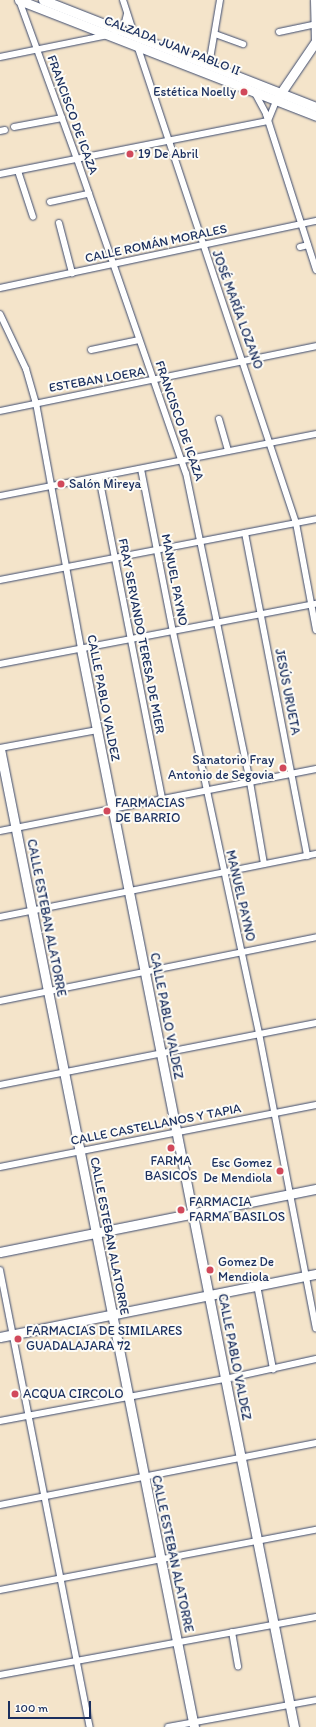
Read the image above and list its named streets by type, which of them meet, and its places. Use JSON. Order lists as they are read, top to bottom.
{
  "streets": {
    "street": [
      "CALZADA JUAN PABLO II",
      "FRANCISCO DE ICAZA",
      "CALLE ROMÁN MORALES",
      "JOSÉ MARÍA LOZANO",
      "ESTEBAN LOERA",
      "MANUEL PAYNO",
      "FRAY SERVANDO TERESA DE MIER",
      "JESÚS URUETA",
      "CALLE PABLO VALDEZ",
      "CALLE ESTEBAN ALATORRE",
      "CALLE CASTELLANOS Y TAPIA"
    ]
  },
  "crossings": [
    ["CALZADA JUAN PABLO II", "FRANCISCO DE ICAZA"],
    ["CALZADA JUAN PABLO II", "JOSÉ MARÍA LOZANO"],
    ["FRANCISCO DE ICAZA", "CALLE ROMÁN MORALES"],
    ["FRANCISCO DE ICAZA", "ESTEBAN LOERA"],
    ["CALLE ROMÁN MORALES", "JOSÉ MARÍA LOZANO"],
    ["JOSÉ MARÍA LOZANO", "ESTEBAN LOERA"],
    ["ESTEBAN LOERA", "CALLE PABLO VALDEZ"],
    ["MANUEL PAYNO", "CALLE CASTELLANOS Y TAPIA"],
    ["CALLE PABLO VALDEZ", "CALLE CASTELLANOS Y TAPIA"],
    ["CALLE ESTEBAN ALATORRE", "CALLE CASTELLANOS Y TAPIA"]
  ],
  "places": [
    "Estética Noelly",
    "19 De Abril",
    "Salón Mireya",
    "Sanatorio Fray Antonio de Segovia",
    "FARMACIAS DE BARRIO",
    "FARMA BASICOS",
    "Esc Gomez De Mendiola",
    "FARMACIA FARMA BASILOS",
    "Gomez De Mendiola",
    "FARMACIAS DE SIMILARES GUADALAJARA 72",
    "ACQUA CIRCOLO"
  ],
  "scale_bar": "100 m"
}
